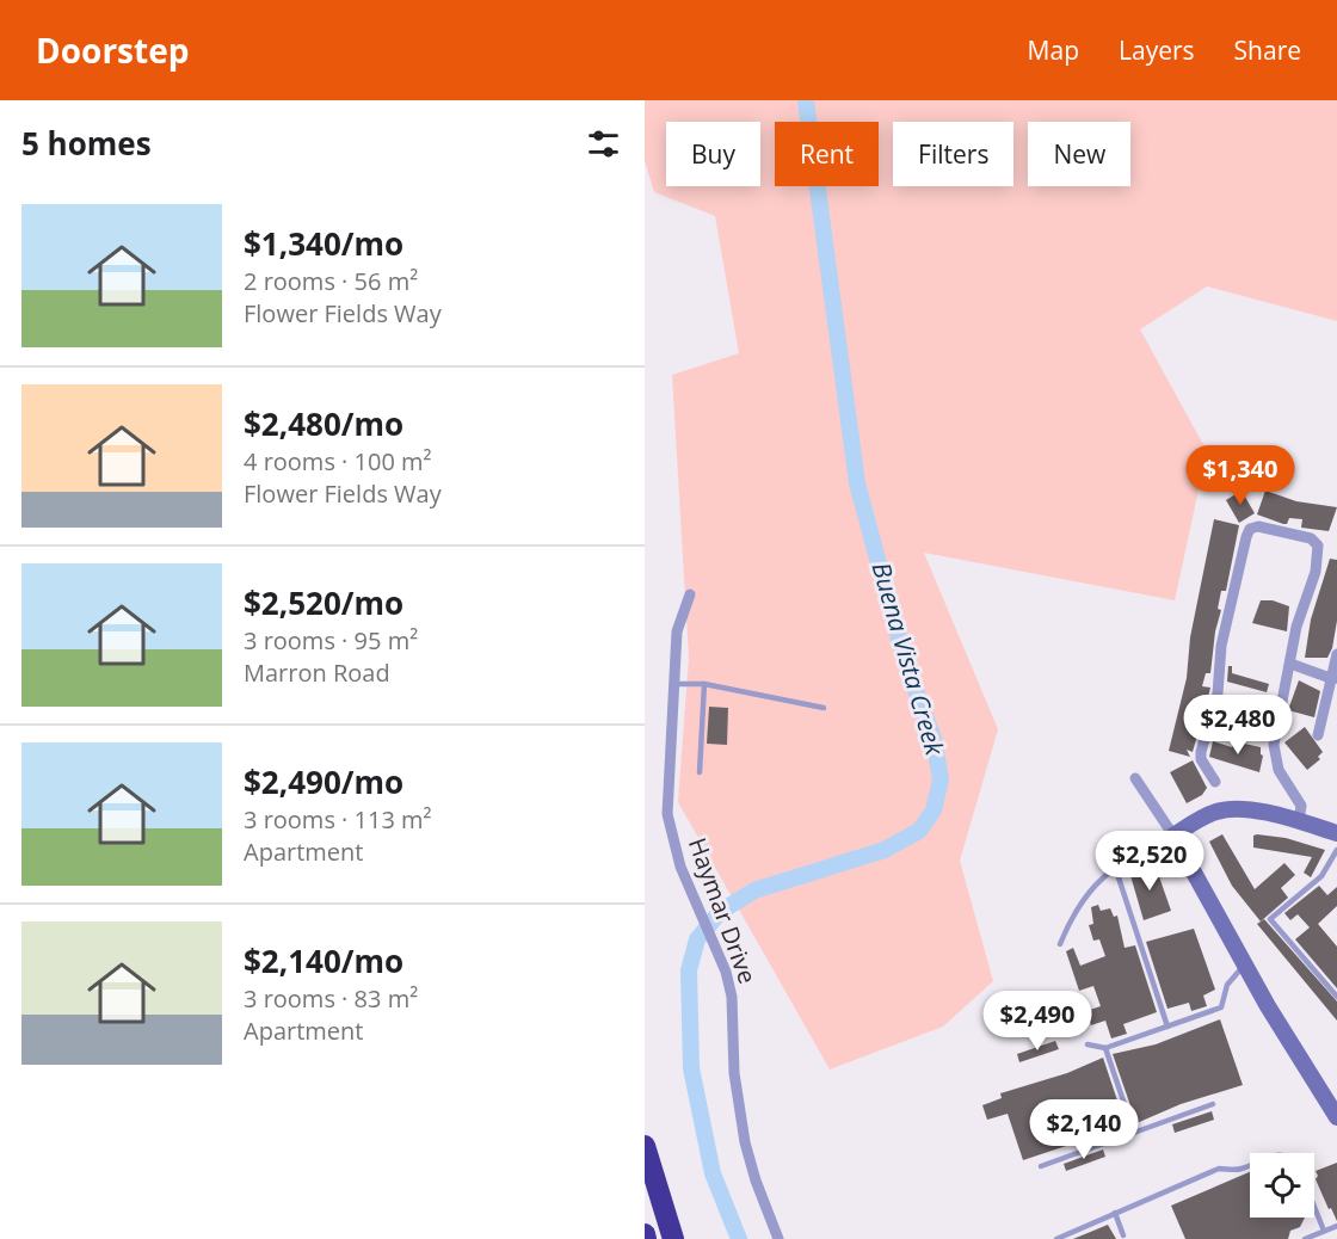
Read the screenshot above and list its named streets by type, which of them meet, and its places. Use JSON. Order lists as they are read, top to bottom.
{
  "streets": {
    "street": ["Haymar Drive"]
  },
  "water": ["Buena Vista Creek"],
  "page": {
    "header": "Doorstep",
    "nav": ["Map", "Layers", "Share"],
    "heading": "5 homes",
    "chip": [
      "Buy",
      "Rent",
      "Filters",
      "New"
    ],
    "list": [
      {
        "name": "$1,340/mo",
        "note": "2 rooms · 56 m² · Flower Fields Way"
      },
      {
        "name": "$2,480/mo",
        "note": "4 rooms · 100 m² · Flower Fields Way"
      },
      {
        "name": "$2,520/mo",
        "note": "3 rooms · 95 m² · Marron Road"
      },
      {
        "name": "$2,490/mo",
        "note": "3 rooms · 113 m² · Apartment"
      },
      {
        "name": "$2,140/mo",
        "note": "3 rooms · 83 m² · Apartment"
      }
    ],
    "price": [
      "$1,340",
      "$2,480",
      "$2,520",
      "$2,490",
      "$2,140"
    ]
  }
}
